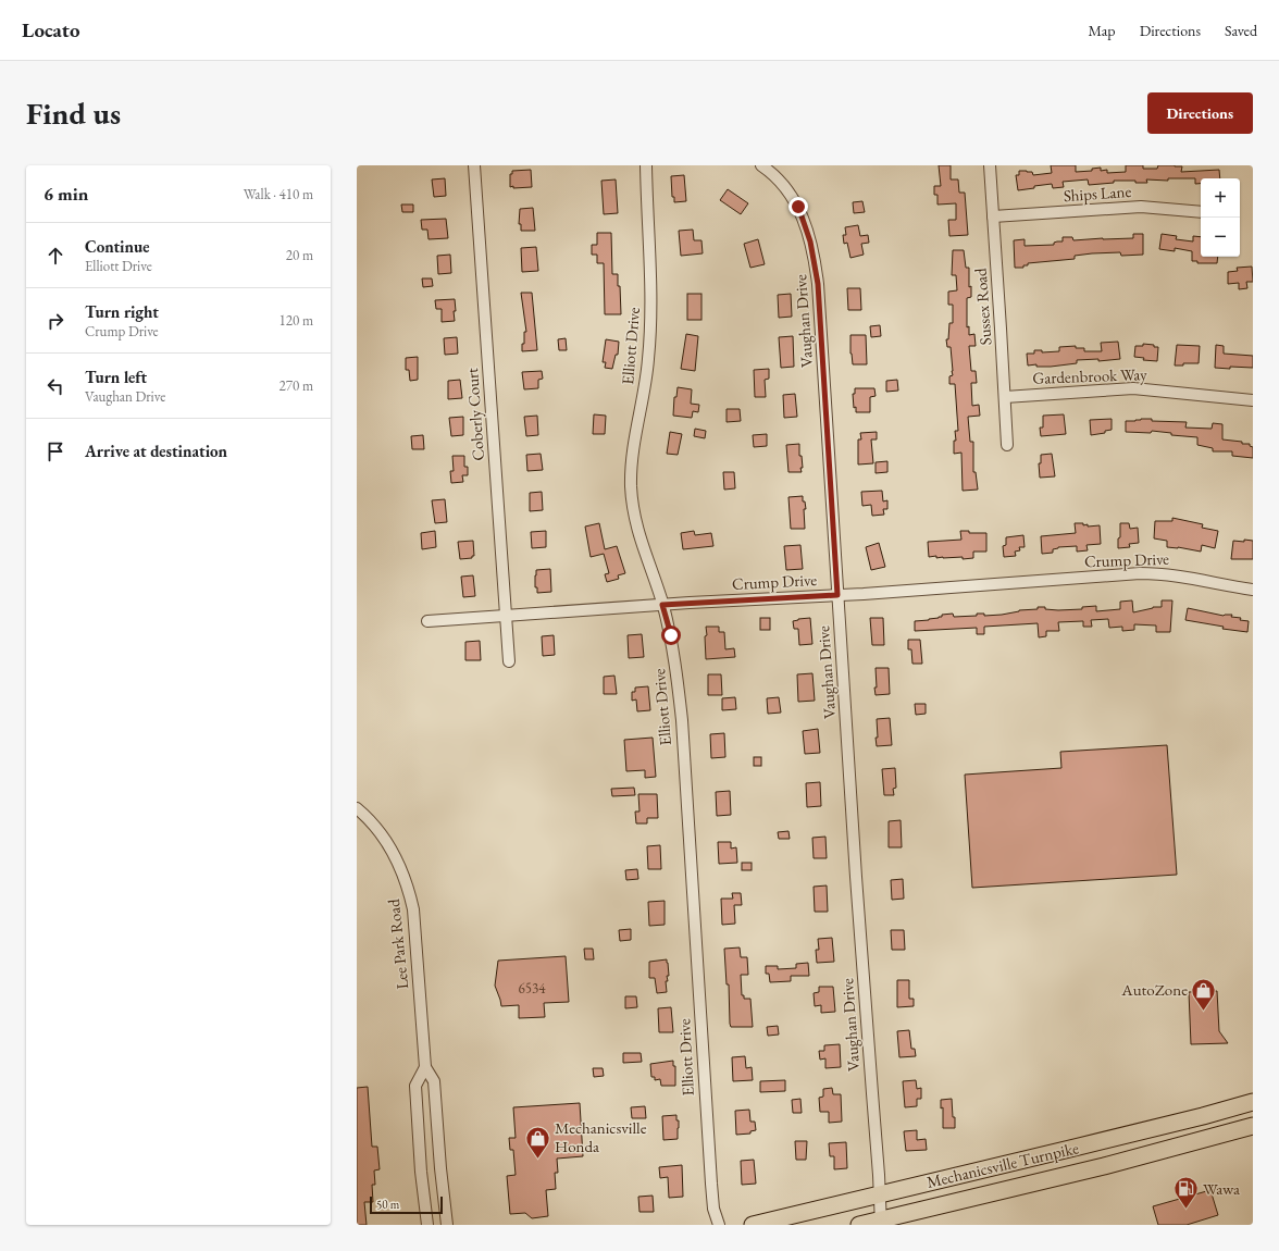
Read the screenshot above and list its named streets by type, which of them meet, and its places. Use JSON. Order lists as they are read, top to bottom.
{
  "streets": {
    "highway": ["Mechanicsville Turnpike"],
    "street": [
      "Ships Lane",
      "Sussex Road",
      "Vaughan Drive",
      "Elliott Drive",
      "Gardenbrook Way",
      "Coberly Court",
      "Crump Drive",
      "Lee Park Road"
    ]
  },
  "crossings": [
    ["Ships Lane", "Sussex Road"],
    ["Sussex Road", "Gardenbrook Way"],
    ["Vaughan Drive", "Crump Drive"],
    ["Vaughan Drive", "Mechanicsville Turnpike"],
    ["Elliott Drive", "Crump Drive"],
    ["Coberly Court", "Crump Drive"]
  ],
  "places": {
    "shop": ["AutoZone", "Mechanicsville Honda"],
    "fuel station": ["Wawa"]
  },
  "house_numbers": ["6534"],
  "scale_bar": "50 m",
  "page": {
    "header": "Locato",
    "nav": ["Map", "Directions", "Saved"],
    "buttons": "Directions",
    "title": "Find us",
    "heading": ["6 min", "Walk · 410 m"],
    "map_buttons": ["+", "−"],
    "list": [
      ["Continue", "Elliott Drive", "20 m"],
      ["Turn right", "Crump Drive", "120 m"],
      ["Turn left", "Vaughan Drive", "270 m"],
      "Arrive at destination"
    ],
    "scale": "50 m"
  }
}
